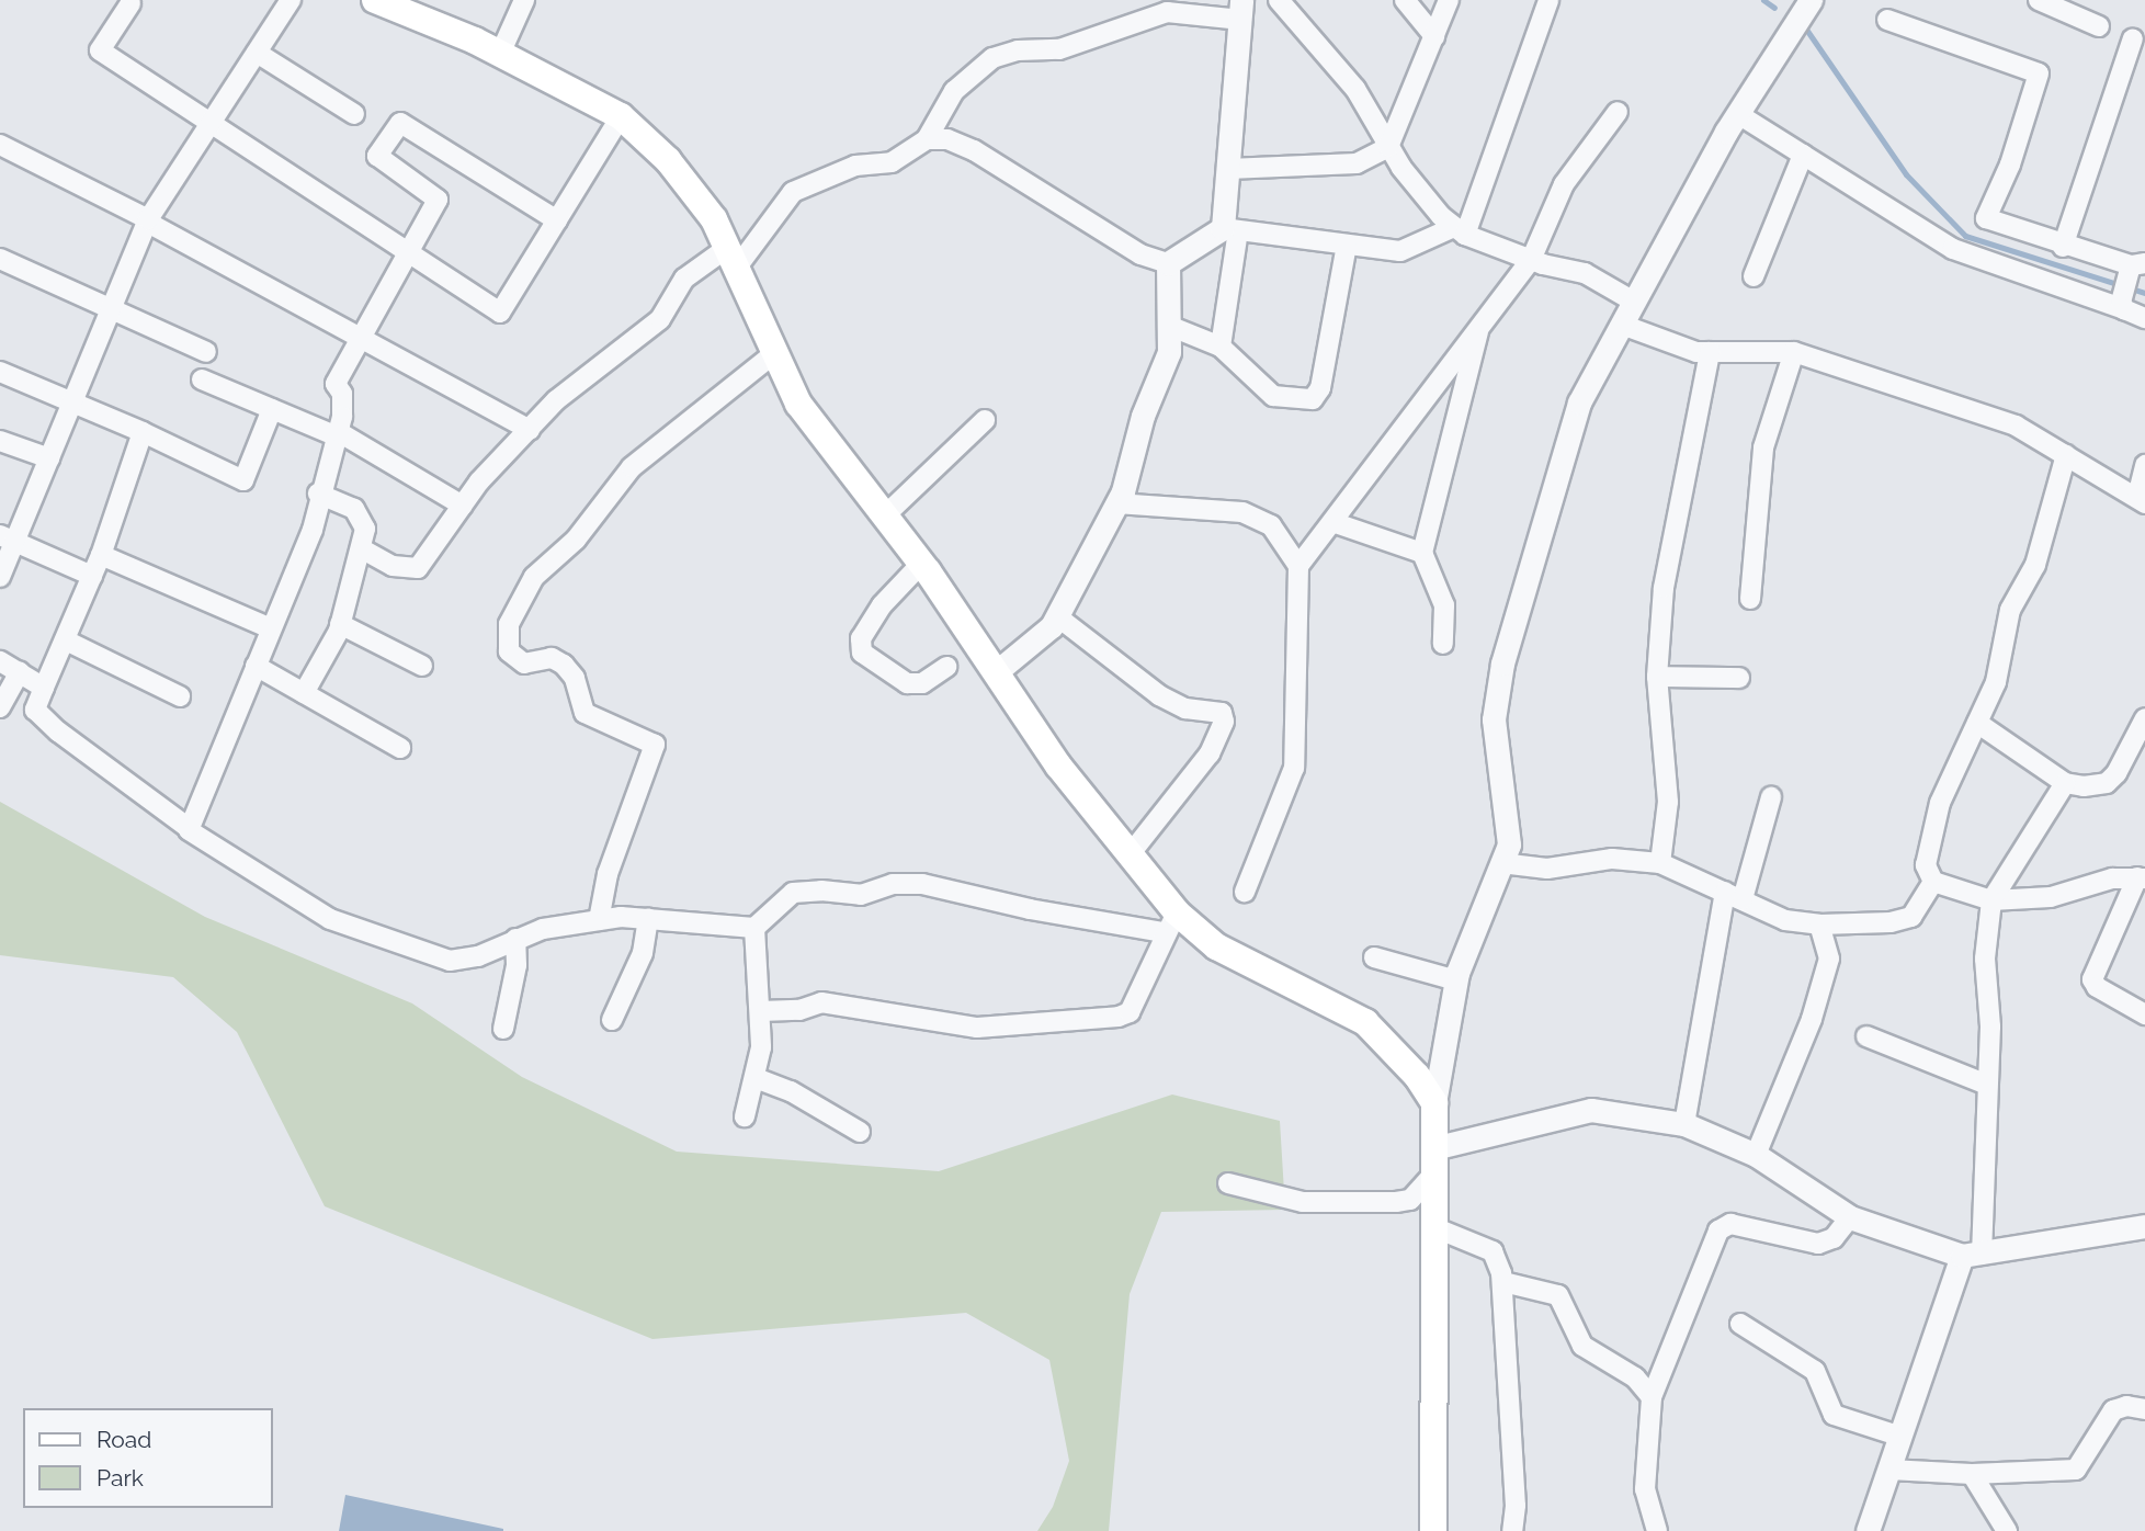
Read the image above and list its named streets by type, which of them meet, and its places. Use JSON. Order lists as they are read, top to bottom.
{
  "legend": ["Road", "Park"]
}
